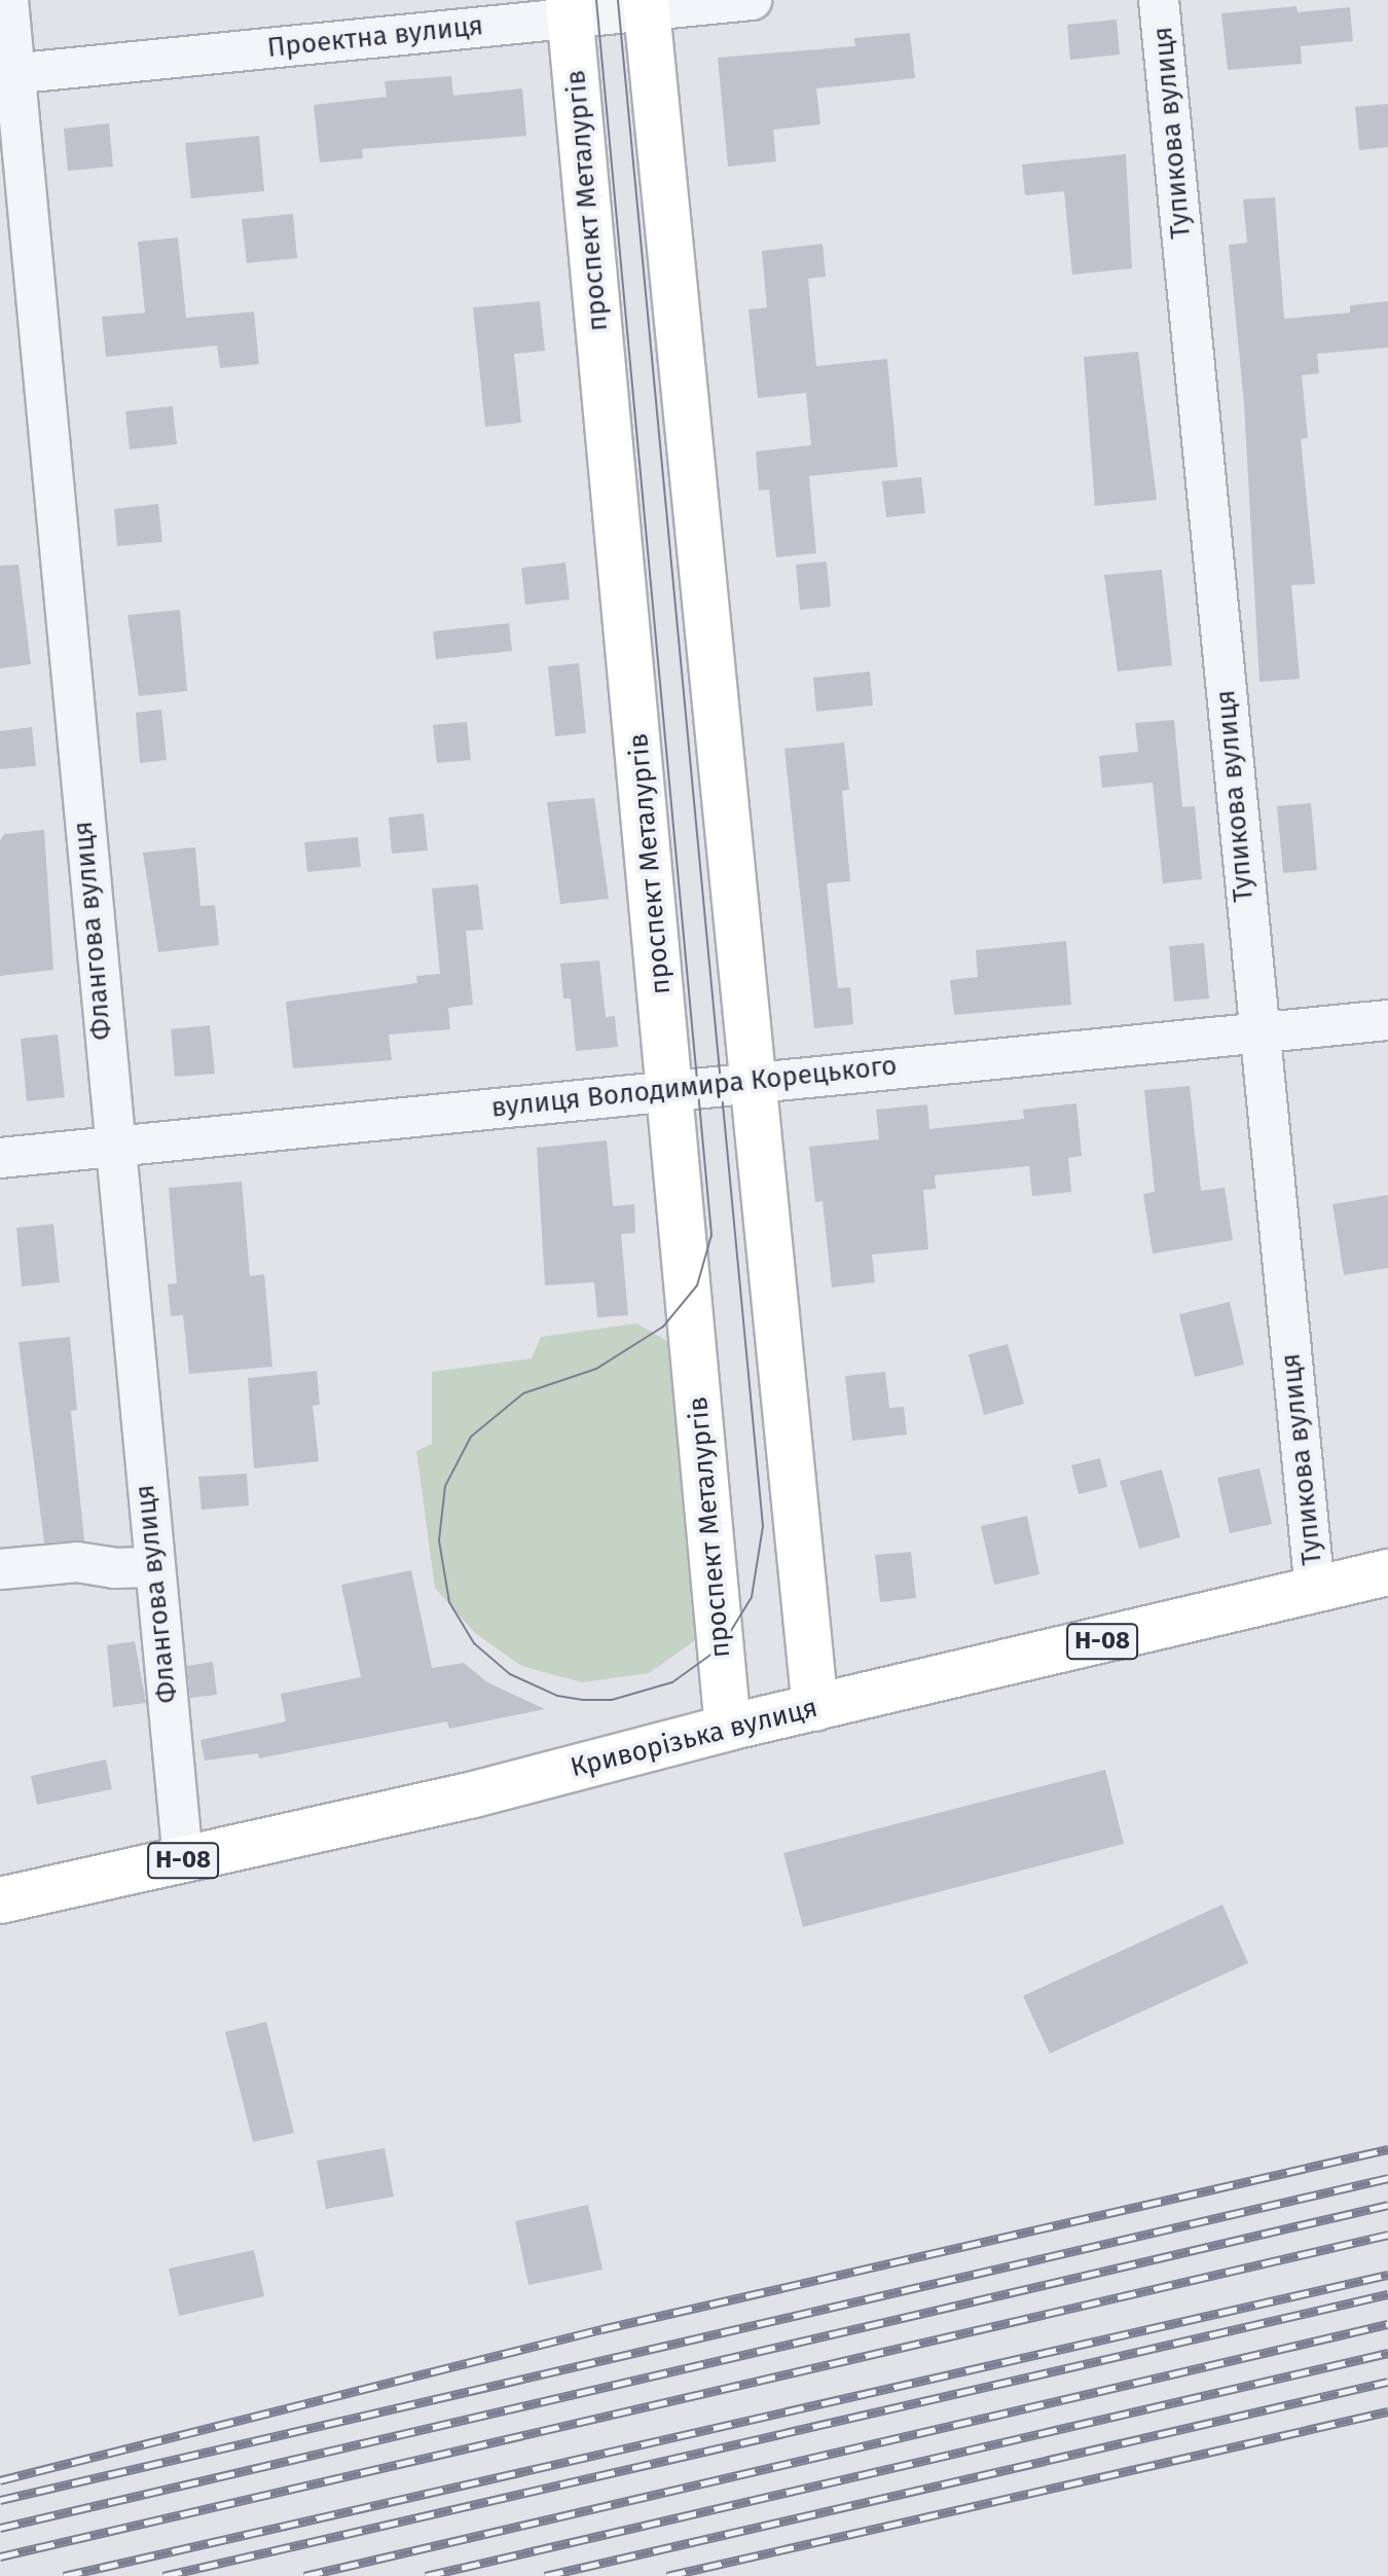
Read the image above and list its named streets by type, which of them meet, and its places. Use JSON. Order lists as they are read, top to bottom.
{
  "streets": {
    "main road": ["проспект Металургів", "Н-08", "Криворізька вулиця"],
    "street": [
      "Проектна вулиця",
      "Тупикова вулиця",
      "Флангова вулиця",
      "вулиця Володимира Корецького"
    ]
  },
  "crossings": [
    ["Проектна вулиця", "проспект Металургів"],
    ["Проектна вулиця", "Флангова вулиця"],
    ["Тупикова вулиця", "вулиця Володимира Корецького"],
    ["Тупикова вулиця", "Криворізька вулиця"],
    ["проспект Металургів", "вулиця Володимира Корецького"],
    ["проспект Металургів", "Криворізька вулиця"],
    ["Флангова вулиця", "вулиця Володимира Корецького"],
    ["Флангова вулиця", "Криворізька вулиця"]
  ]
}
